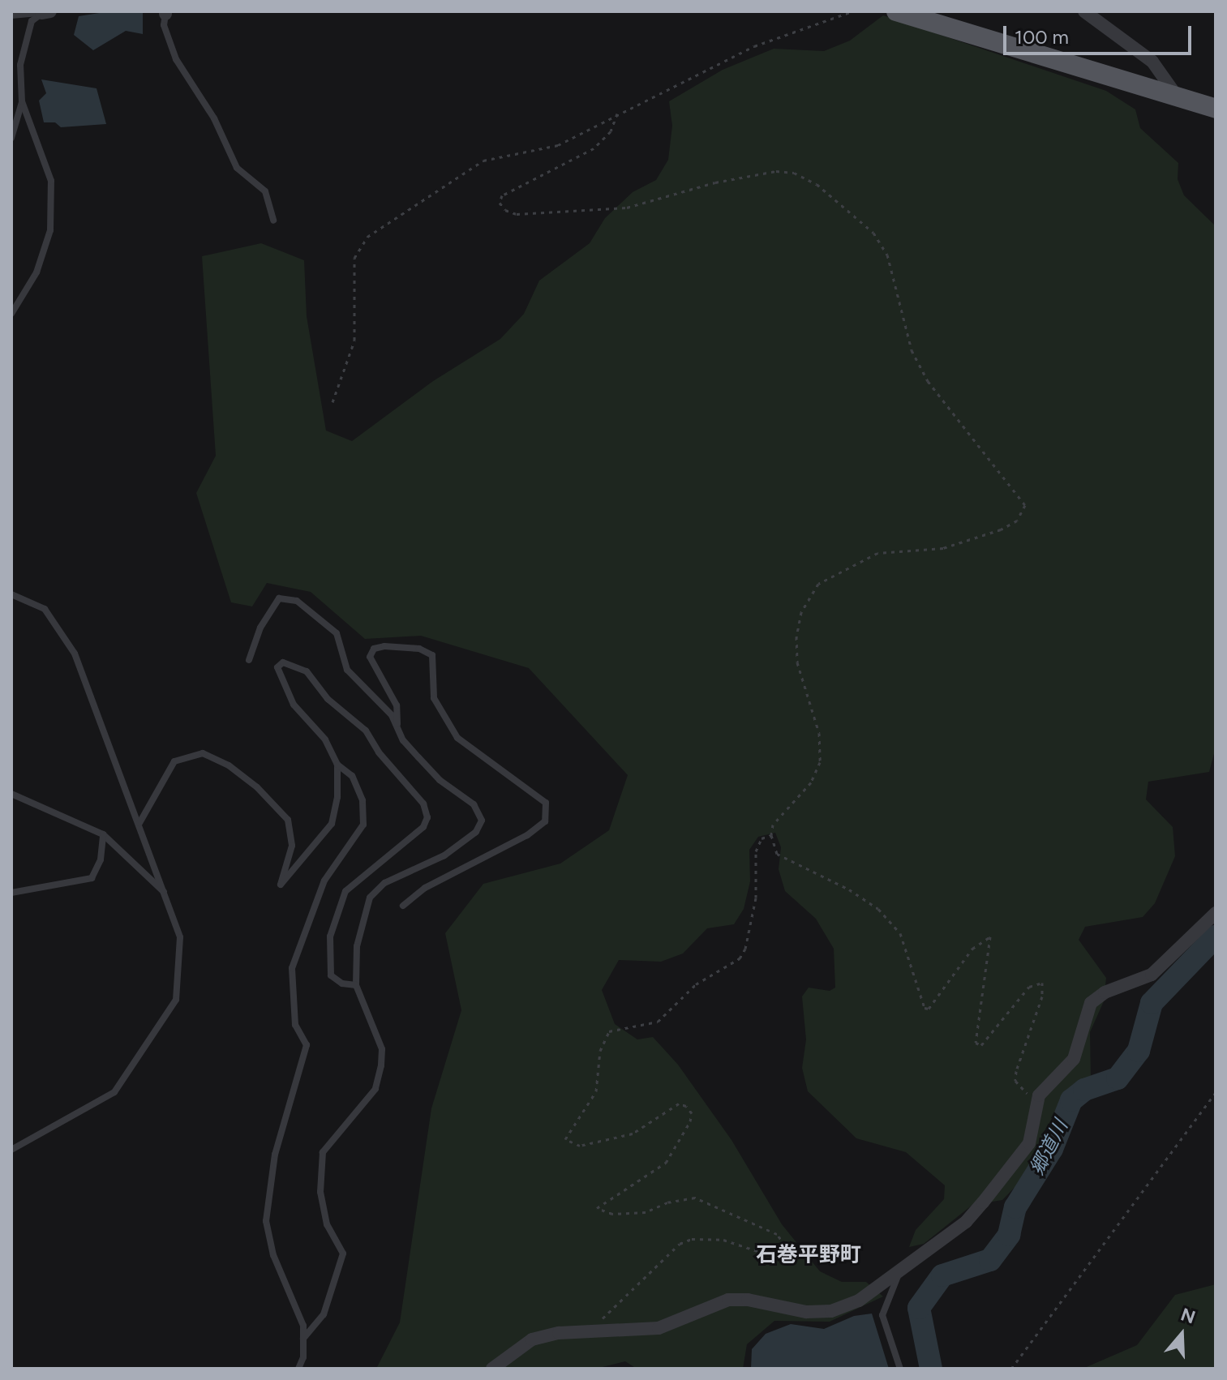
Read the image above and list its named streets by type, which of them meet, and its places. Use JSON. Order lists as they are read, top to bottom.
{
  "districts": ["石巻平野町"],
  "water": ["郷道川"],
  "scale_bar": "100 m",
  "north": "top"
}
